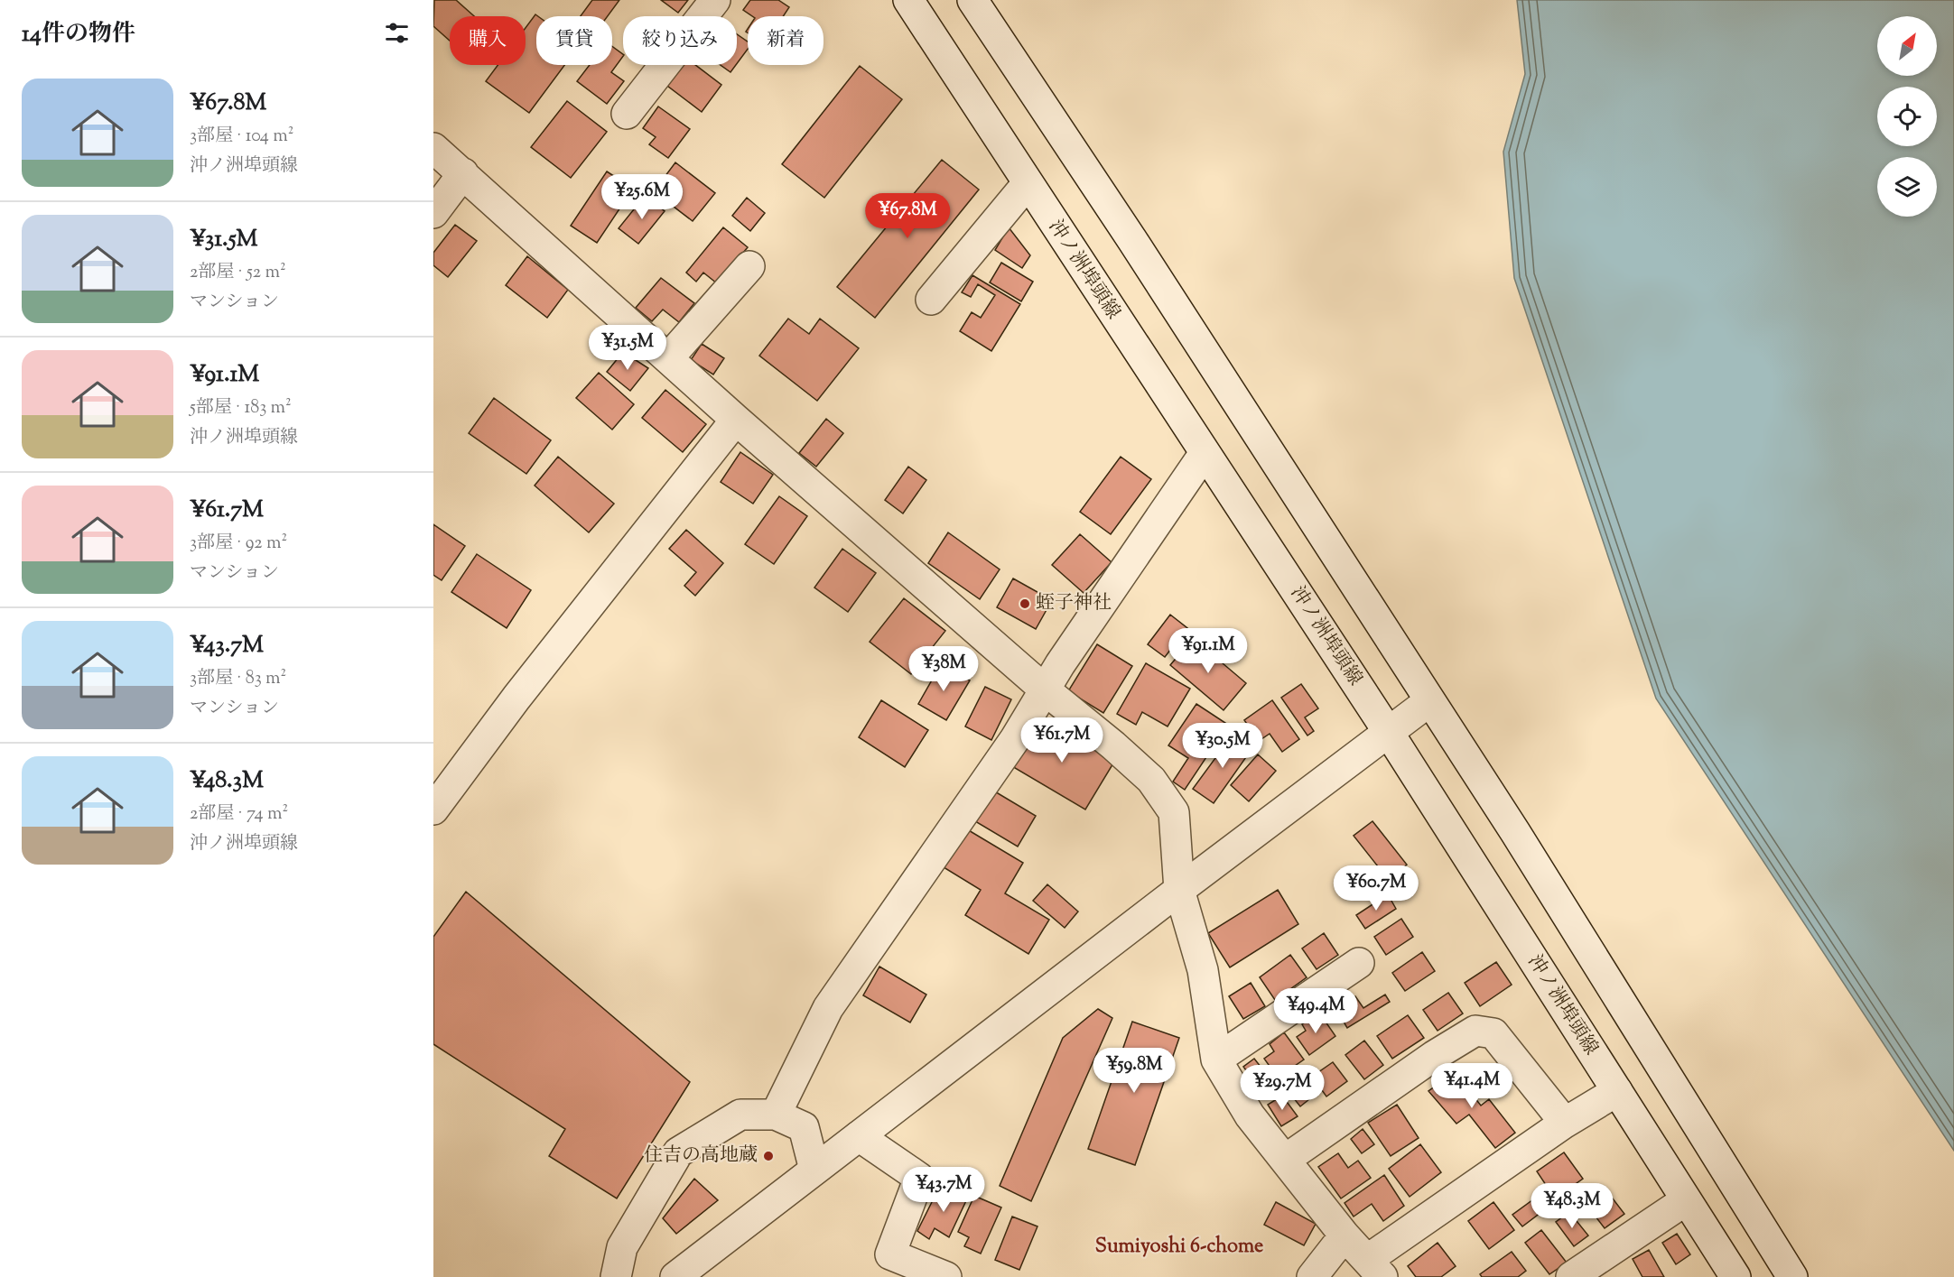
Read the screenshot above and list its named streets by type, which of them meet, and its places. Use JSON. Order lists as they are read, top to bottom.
{
  "streets": {
    "street": ["沖ノ洲埠頭線"]
  },
  "districts": ["Sumiyoshi 6-chome"],
  "places": ["蛭子神社", "住吉の高地蔵"],
  "north": "top right",
  "page": {
    "heading": "14件の物件",
    "chip": [
      "購入",
      "賃貸",
      "絞り込み",
      "新着"
    ],
    "list": [
      {
        "name": "¥67.8M",
        "note": "3部屋 · 104 m² · 沖ノ洲埠頭線"
      },
      {
        "name": "¥31.5M",
        "note": "2部屋 · 52 m² · マンション"
      },
      {
        "name": "¥91.1M",
        "note": "5部屋 · 183 m² · 沖ノ洲埠頭線"
      },
      {
        "name": "¥61.7M",
        "note": "3部屋 · 92 m² · マンション"
      },
      {
        "name": "¥43.7M",
        "note": "3部屋 · 83 m² · マンション"
      },
      {
        "name": "¥48.3M",
        "note": "2部屋 · 74 m² · 沖ノ洲埠頭線"
      }
    ],
    "price": [
      "¥25.6M",
      "¥67.8M",
      "¥31.5M",
      "¥91.1M",
      "¥38M",
      "¥61.7M",
      "¥30.5M",
      "¥60.7M",
      "¥49.4M",
      "¥59.8M",
      "¥41.4M",
      "¥29.7M",
      "¥43.7M",
      "¥48.3M"
    ]
  }
}
